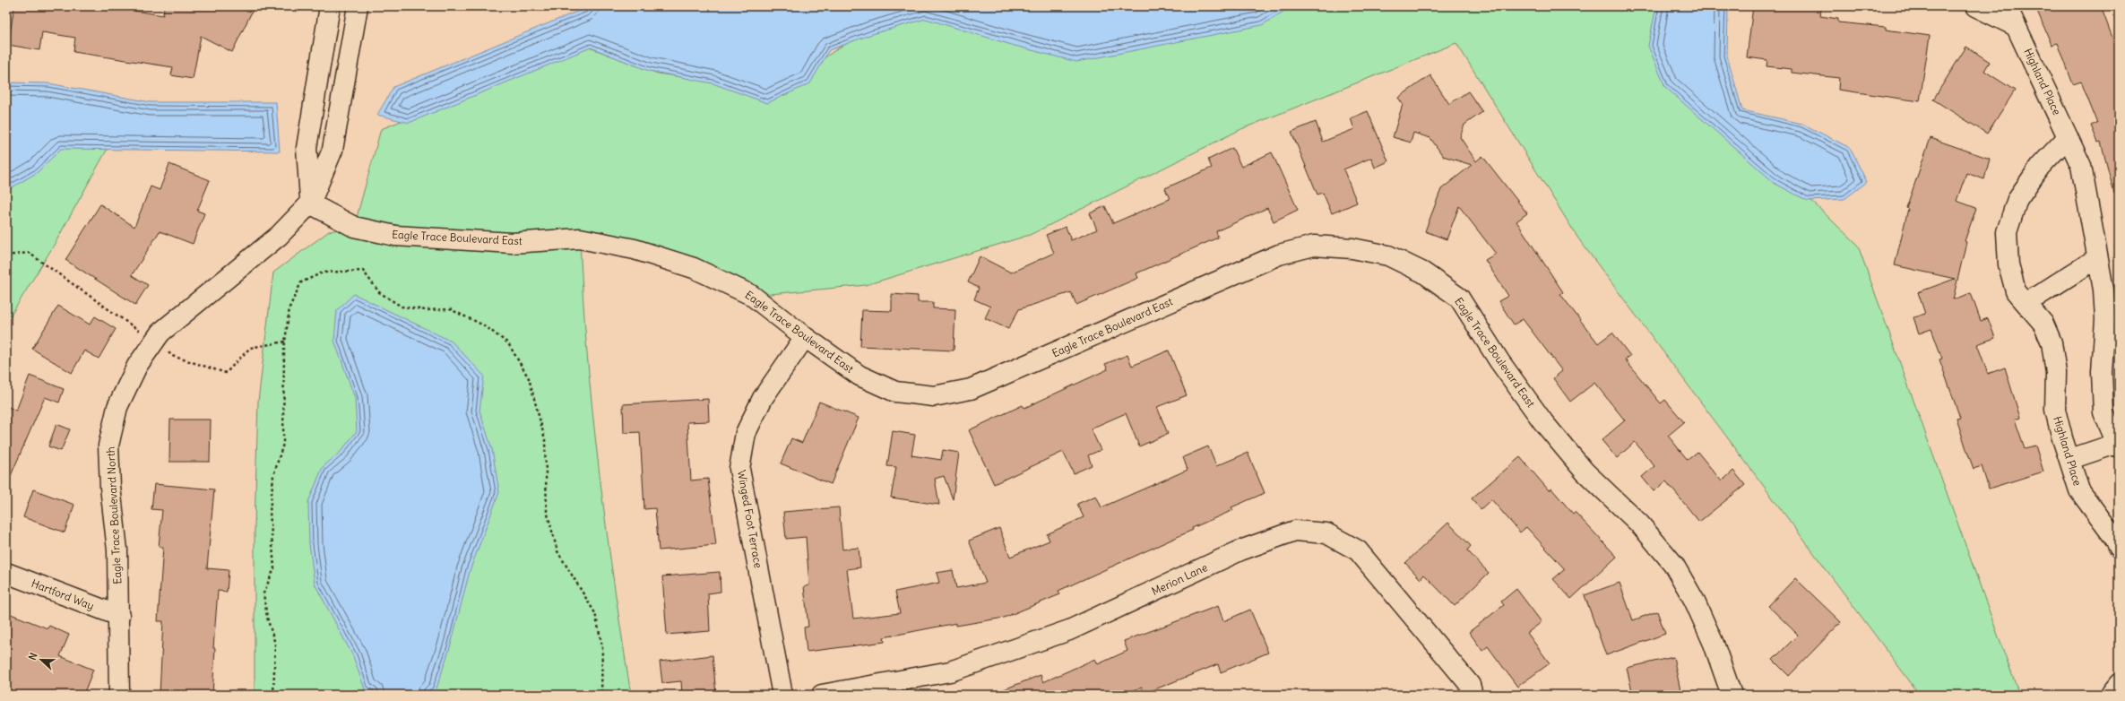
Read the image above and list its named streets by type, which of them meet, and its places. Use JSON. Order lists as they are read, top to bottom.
{
  "streets": {
    "street": [
      "Highland Place",
      "Eagle Trace Boulevard East",
      "Eagle Trace Boulevard North",
      "Winged Foot Terrace",
      "Merion Lane",
      "Hartford Way"
    ]
  },
  "crossings": [
    ["Eagle Trace Boulevard East", "Eagle Trace Boulevard North"],
    ["Eagle Trace Boulevard East", "Winged Foot Terrace"],
    ["Eagle Trace Boulevard North", "Hartford Way"]
  ],
  "north": "left"
}
